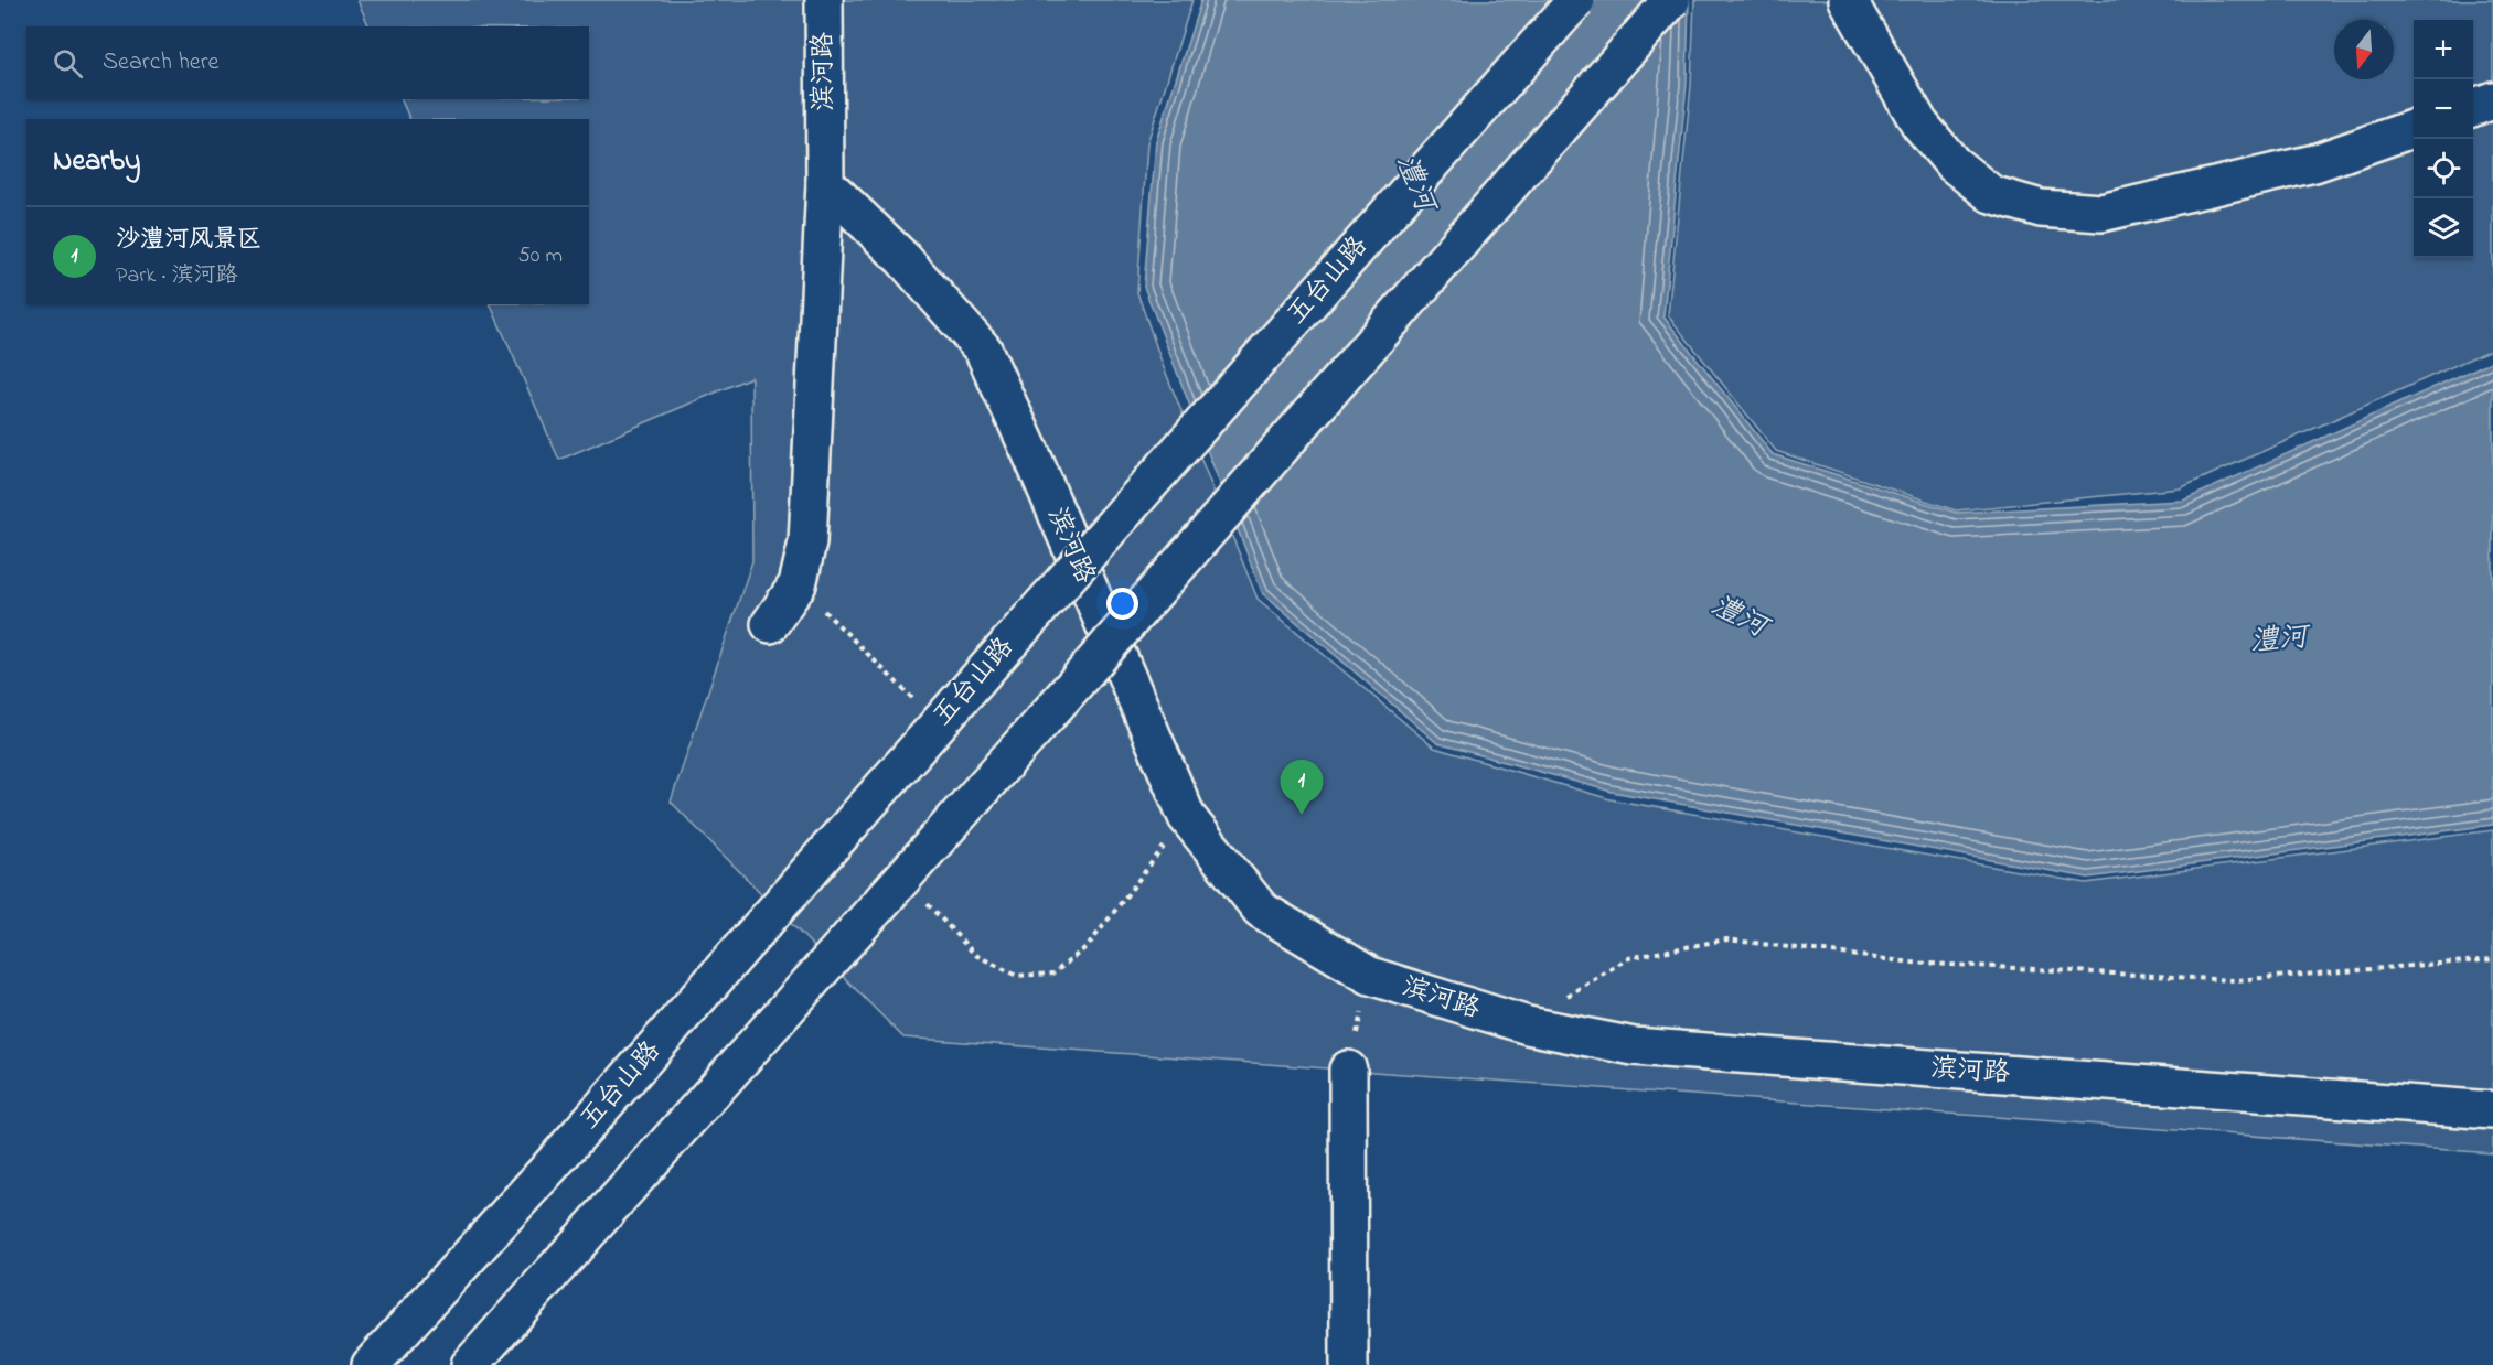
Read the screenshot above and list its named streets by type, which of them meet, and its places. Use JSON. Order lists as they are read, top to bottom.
{
  "streets": {
    "street": ["滨河路", "五台山路"]
  },
  "water": ["澧河"],
  "north": "bottom",
  "page": {
    "map_buttons": ["+", "−"],
    "search": "Search here",
    "heading": "Nearby",
    "list": [
      {
        "mark": "1",
        "name": "沙澧河风景区",
        "note": "Park · 滨河路",
        "value": "50 m"
      }
    ],
    "pins": "1"
  }
}
